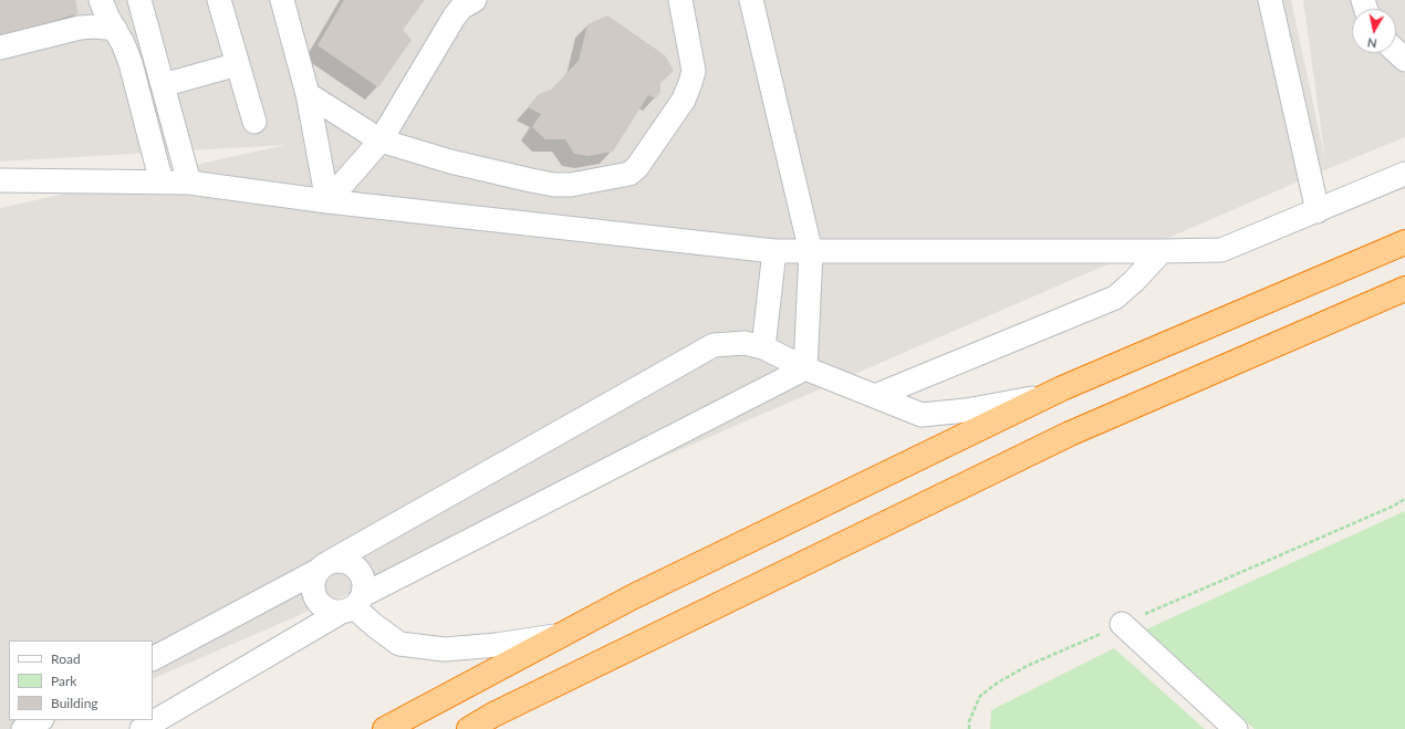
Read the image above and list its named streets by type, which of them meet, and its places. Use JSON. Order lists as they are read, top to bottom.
{
  "legend": ["Road", "Park", "Building"],
  "north": "bottom"
}
